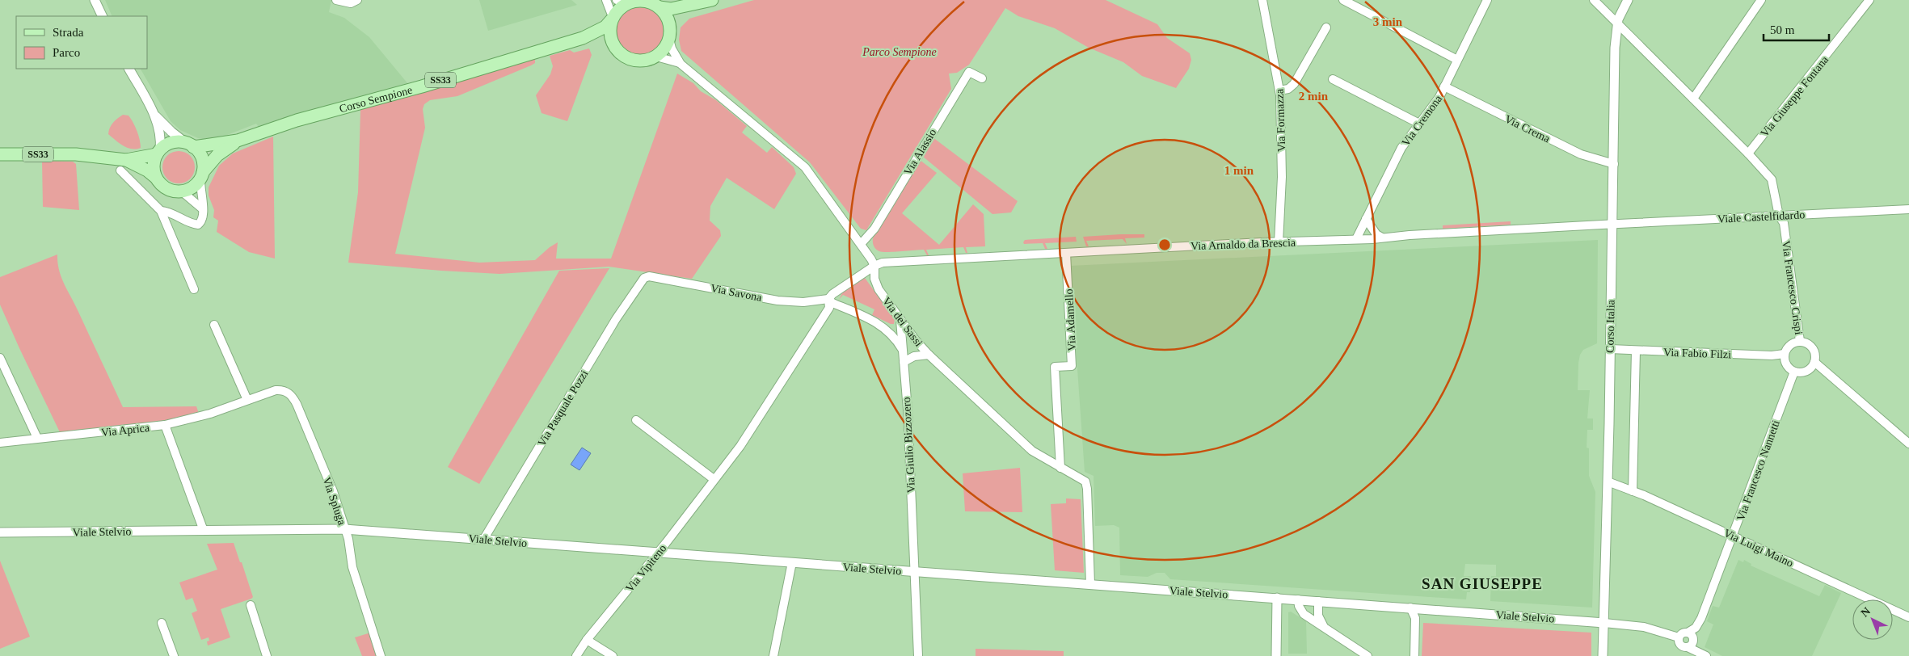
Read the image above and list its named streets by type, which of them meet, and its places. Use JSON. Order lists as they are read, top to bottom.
{
  "streets": {
    "main road": ["SS33", "Corso Sempione"],
    "street": [
      "Via Giuseppe Fontana",
      "Via Formazza",
      "Via Cremona",
      "Via Crema",
      "Via Alassio",
      "Viale Castelfidardo",
      "Via Arnaldo da Brescia",
      "Via Francesco Crispi",
      "Via Savona",
      "Via Adamello",
      "Via dei Sassi",
      "Corso Italia",
      "Via Fabio Filzi",
      "Via Pasquale Pozzi",
      "Via Aprica",
      "Via Giulio Bizzozero",
      "Via Francesco Nannetti",
      "Via Spluga",
      "Viale Stelvio",
      "Via Luigi Maino",
      "Via Vipiteno"
    ]
  },
  "crossings": [
    ["SS33", "Corso Sempione"],
    ["SS33", "Via dei Sassi"],
    ["Via Giuseppe Fontana", "Via Francesco Crispi"],
    ["Via Formazza", "Via Arnaldo da Brescia"],
    ["Via Cremona", "Via Crema"],
    ["Via Cremona", "Via Arnaldo da Brescia"],
    ["Via Crema", "Corso Italia"],
    ["Via Alassio", "Via dei Sassi"],
    ["Viale Castelfidardo", "Via Arnaldo da Brescia"],
    ["Viale Castelfidardo", "Via Francesco Crispi"],
    ["Viale Castelfidardo", "Corso Italia"],
    ["Via Arnaldo da Brescia", "Via Adamello"],
    ["Via Arnaldo da Brescia", "Via dei Sassi"],
    ["Via Arnaldo da Brescia", "Corso Italia"],
    ["Via Francesco Crispi", "Corso Italia"],
    ["Via Francesco Crispi", "Via Fabio Filzi"],
    ["Via Francesco Crispi", "Via Francesco Nannetti"],
    ["Via Savona", "Via Pasquale Pozzi"],
    ["Via Savona", "Via Vipiteno"],
    ["Via Adamello", "Via dei Sassi"],
    ["Via dei Sassi", "Via Giulio Bizzozero"],
    ["Via dei Sassi", "Viale Stelvio"],
    ["Corso Italia", "Via Fabio Filzi"],
    ["Corso Italia", "Viale Stelvio"],
    ["Corso Italia", "Via Luigi Maino"],
    ["Via Fabio Filzi", "Via Francesco Nannetti"],
    ["Via Pasquale Pozzi", "Viale Stelvio"],
    ["Via Aprica", "Via Spluga"],
    ["Via Giulio Bizzozero", "Viale Stelvio"],
    ["Via Francesco Nannetti", "Via Luigi Maino"],
    ["Via Spluga", "Viale Stelvio"],
    ["Viale Stelvio", "Via Vipiteno"]
  ],
  "districts": ["SAN GIUSEPPE"],
  "parks": ["Parco Sempione"],
  "legend": ["Strada", "Parco"],
  "scale_bar": "50 m",
  "north": "top left",
  "rings": ["3 min", "2 min", "1 min"]
}
